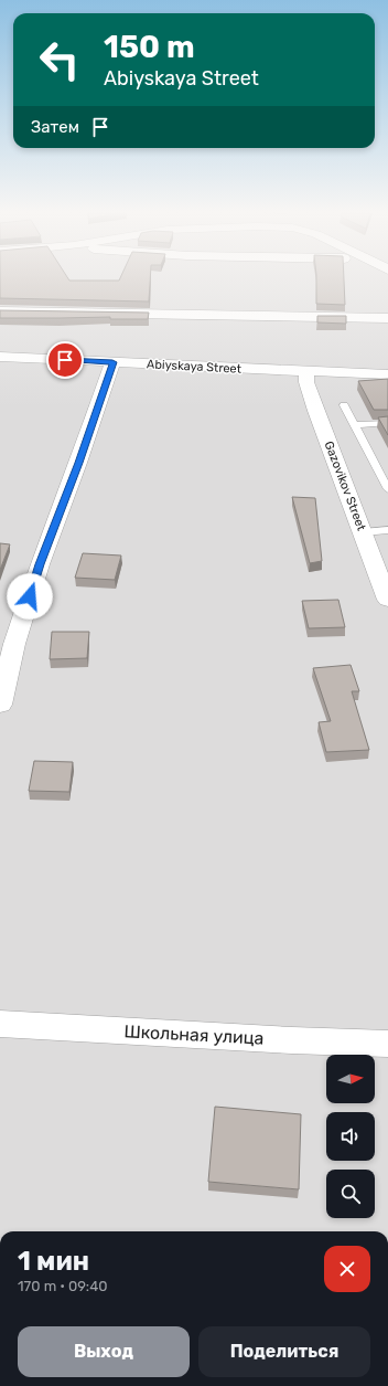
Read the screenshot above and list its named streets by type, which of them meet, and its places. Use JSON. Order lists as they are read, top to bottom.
{
  "streets": {
    "street": ["Abiyskaya Street", "Gazovikov Street", "Школьная улица"]
  },
  "crossings": [
    ["Abiyskaya Street", "Gazovikov Street"]
  ],
  "north": "right",
  "page": {
    "turn": ["150 m", "Abiyskaya Street"],
    "then": "Затем",
    "heading": ["1 мин", "170 m · 09:40"],
    "buttons": ["Выход", "Поделиться"]
  }
}
